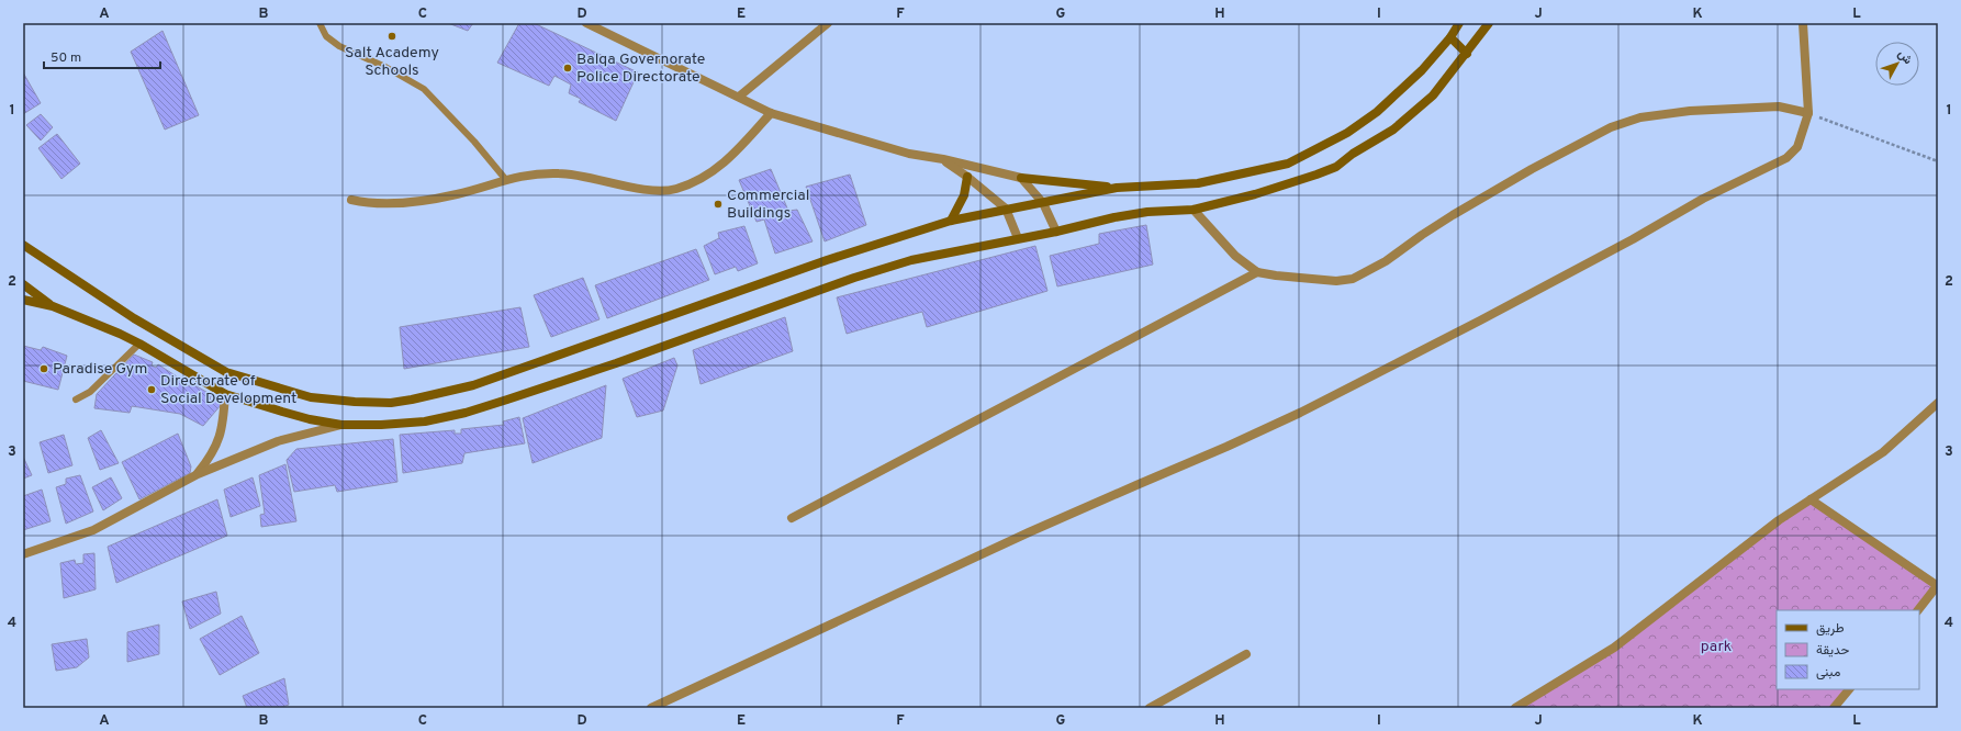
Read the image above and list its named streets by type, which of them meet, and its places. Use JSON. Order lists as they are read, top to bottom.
{
  "parks": ["park"],
  "places": [
    "Salt Academy Schools",
    "Balqa Governorate Police Directorate",
    "Commercial Buildings",
    "Paradise Gym",
    "Directorate of Social Development"
  ],
  "legend": ["طريق", "حديقة", "مبنى"],
  "scale_bar": "50 m",
  "north": "top right",
  "grid": {
    "columns": [
      "A",
      "B",
      "C",
      "D",
      "E",
      "F",
      "G",
      "H",
      "I",
      "J",
      "K",
      "L"
    ],
    "rows": [
      "1",
      "2",
      "3",
      "4"
    ]
  }
}
